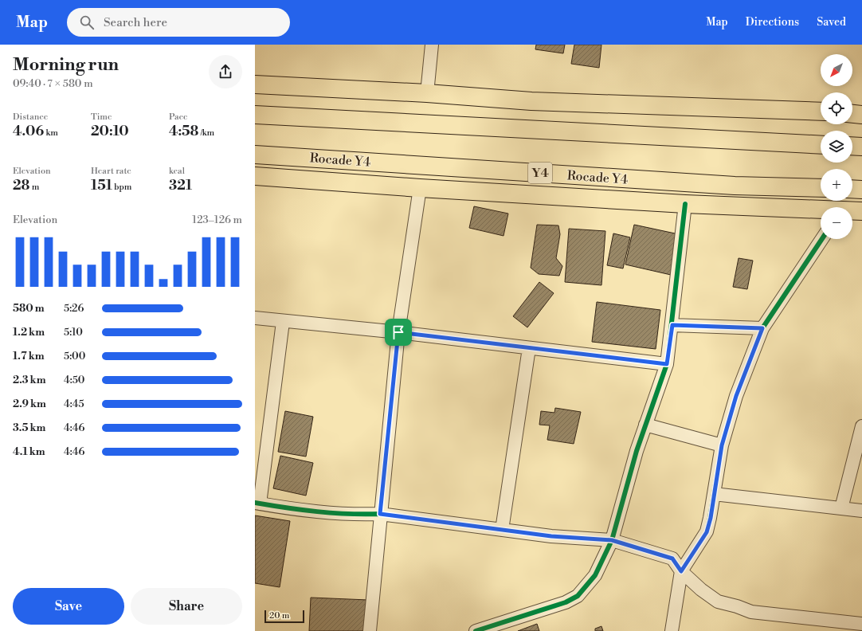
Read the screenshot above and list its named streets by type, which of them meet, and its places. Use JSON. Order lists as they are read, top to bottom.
{
  "streets": {
    "highway": ["Rocade Y4", "Y4"]
  },
  "scale_bar": "20 m",
  "north": "bottom left",
  "page": {
    "header": "Map",
    "search": "Search here",
    "nav": ["Map", "Directions", "Saved"],
    "heading": ["Morning run", "09:40 · 7 × 580 m"],
    "map_buttons": ["+", "−"],
    "stats": [
      ["Distance", "4.06 km"],
      ["Time", "20:10"],
      ["Pace", "4:58 /km"],
      ["Elevation", "28 m"],
      ["Heart rate", "151 bpm"],
      ["kcal", "321"]
    ],
    "chart": ["Elevation", "123–126 m"],
    "list": [
      {
        "name": "580 m",
        "note": "5:26"
      },
      {
        "name": "1.2 km",
        "note": "5:10"
      },
      {
        "name": "1.7 km",
        "note": "5:00"
      },
      {
        "name": "2.3 km",
        "note": "4:50"
      },
      {
        "name": "2.9 km",
        "note": "4:45"
      },
      {
        "name": "3.5 km",
        "note": "4:46"
      },
      {
        "name": "4.1 km",
        "note": "4:46"
      }
    ],
    "buttons": ["Save", "Share"],
    "scale": "20 m"
  }
}
